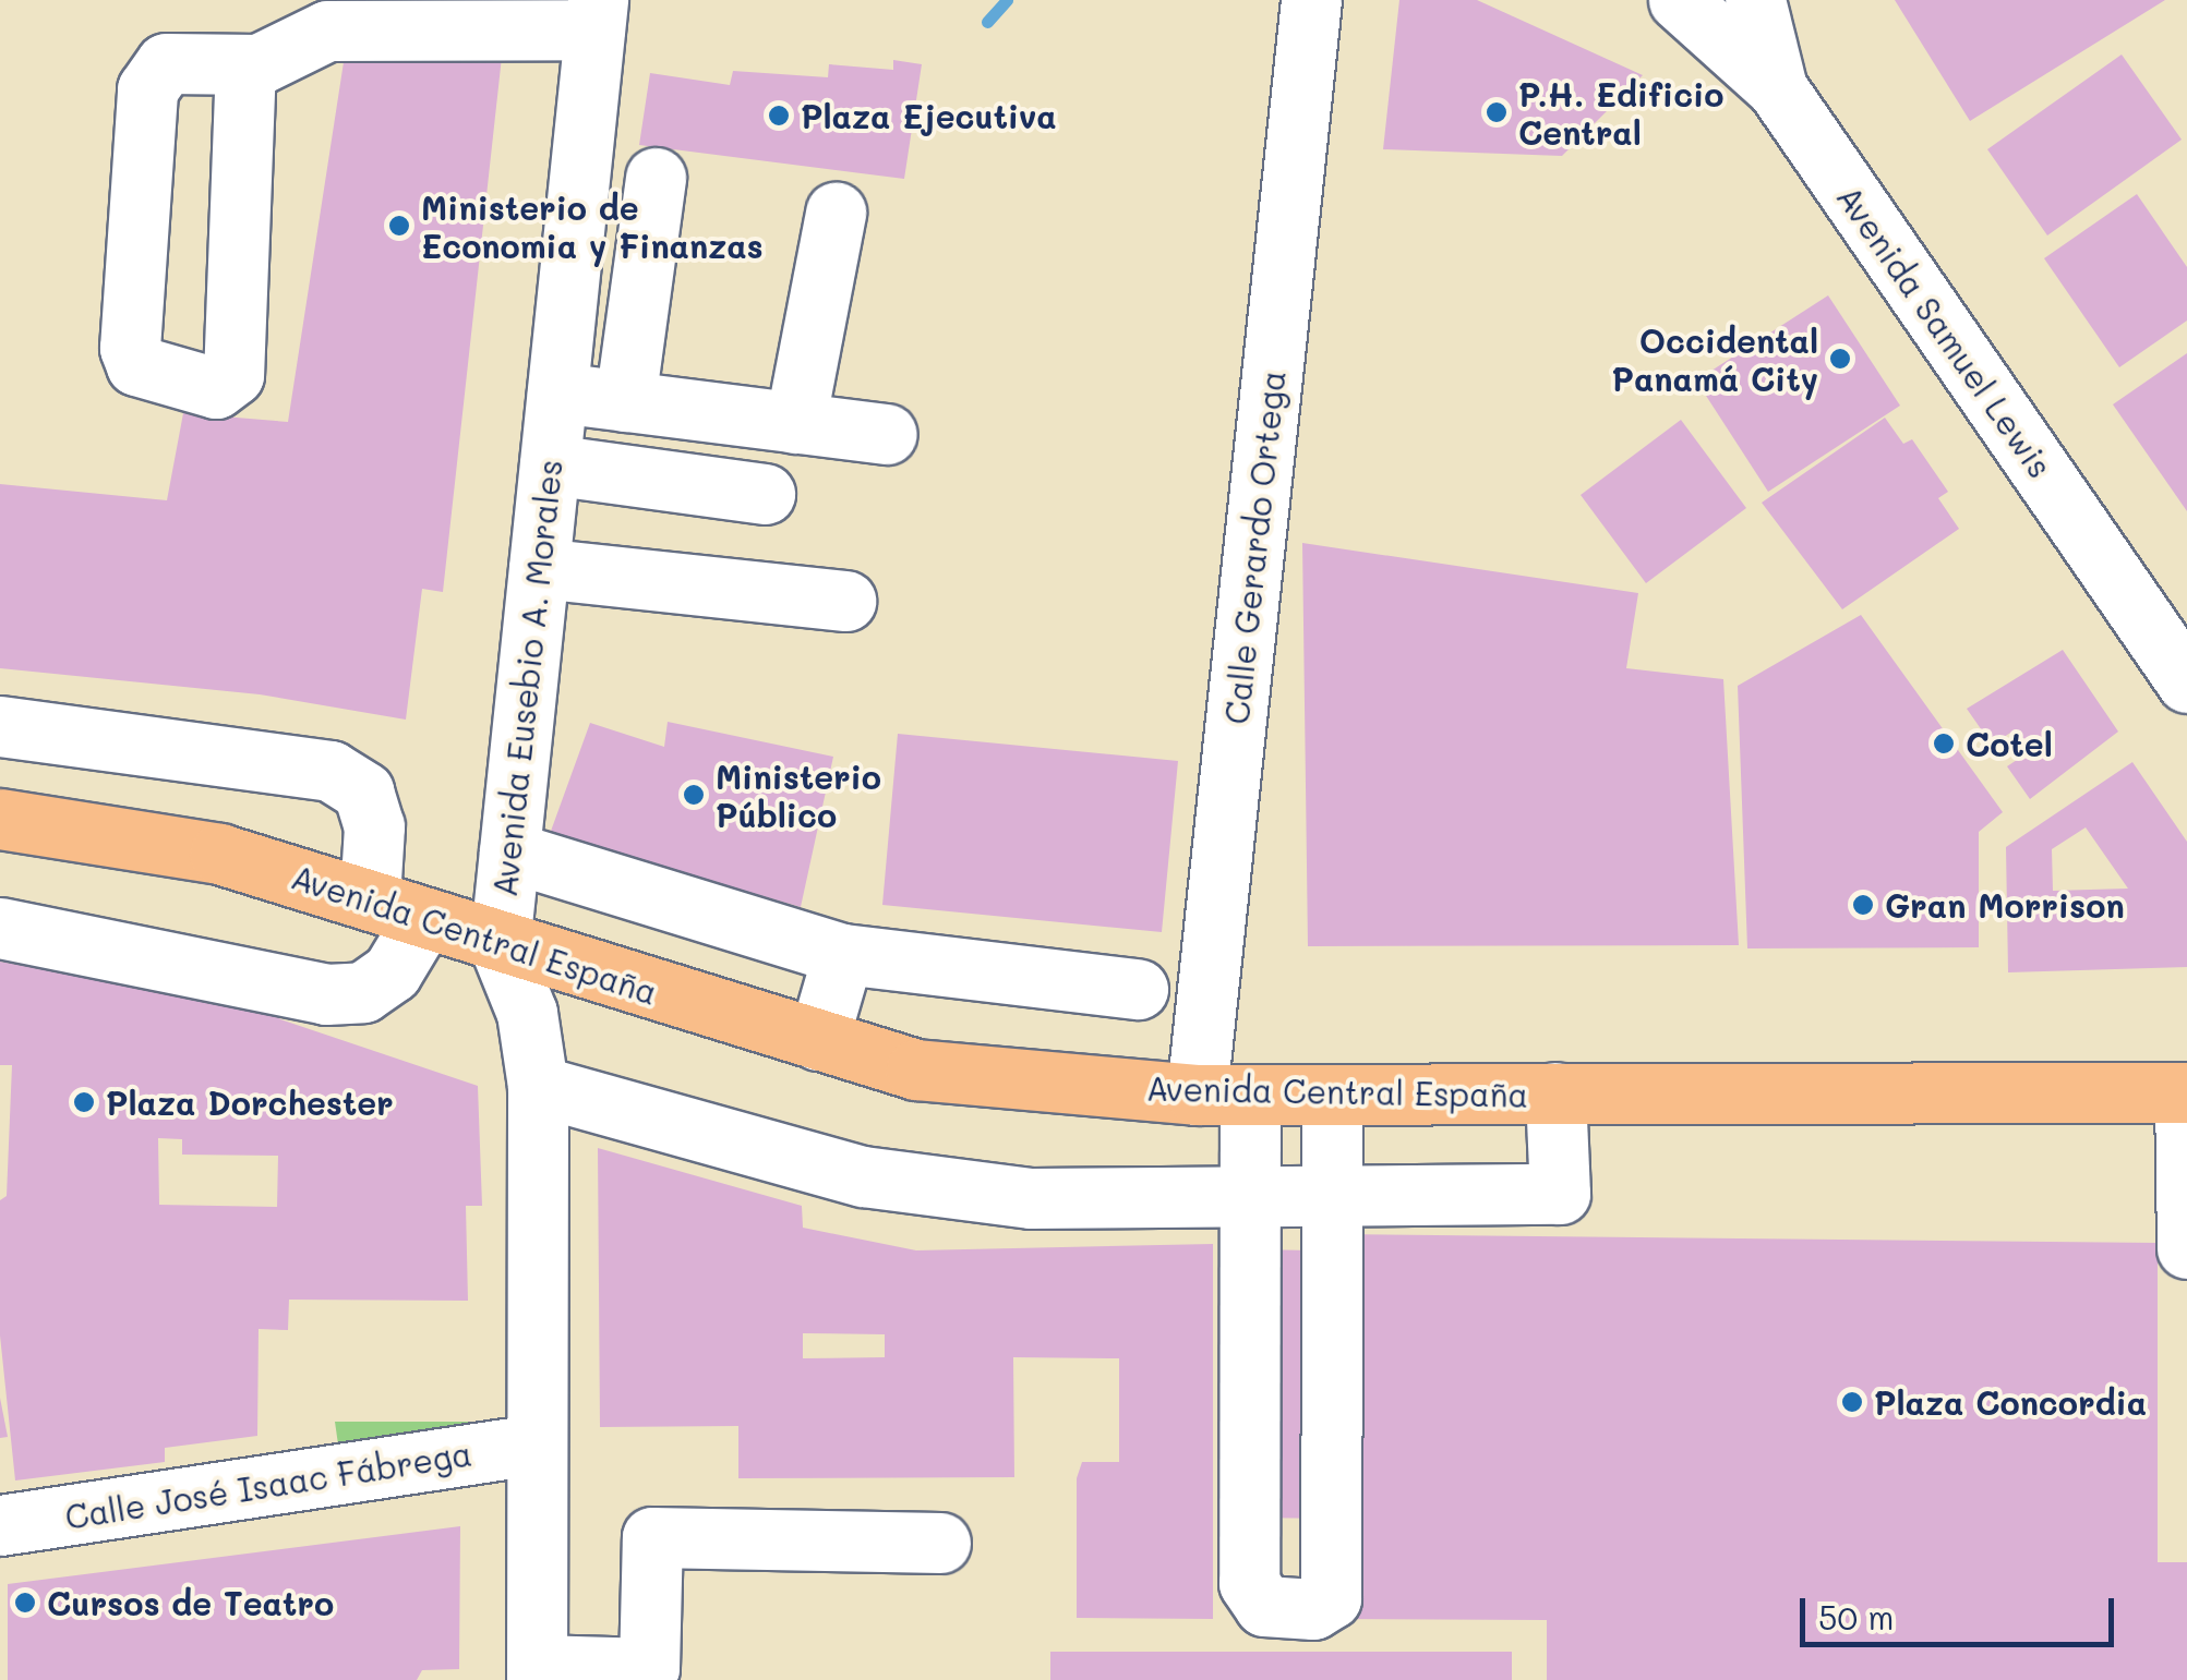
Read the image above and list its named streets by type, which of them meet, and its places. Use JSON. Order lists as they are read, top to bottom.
{
  "streets": {
    "main road": ["Avenida Central España"],
    "street": [
      "Avenida Samuel Lewis",
      "Calle Gerardo Ortega",
      "Avenida Eusebio A. Morales",
      "Calle José Isaac Fábrega"
    ]
  },
  "crossings": [
    ["Calle Gerardo Ortega", "Avenida Central España"],
    ["Avenida Eusebio A. Morales", "Avenida Central España"],
    ["Avenida Eusebio A. Morales", "Calle José Isaac Fábrega"]
  ],
  "places": [
    "P.H. Edificio Central",
    "Plaza Ejecutiva",
    "Ministerio de Economia y Finanzas",
    "Occidental Panamá City",
    "Cotel",
    "Ministerio Público",
    "Gran Morrison",
    "Plaza Dorchester",
    "Plaza Concordia",
    "Cursos de Teatro"
  ],
  "scale_bar": "50 m"
}
